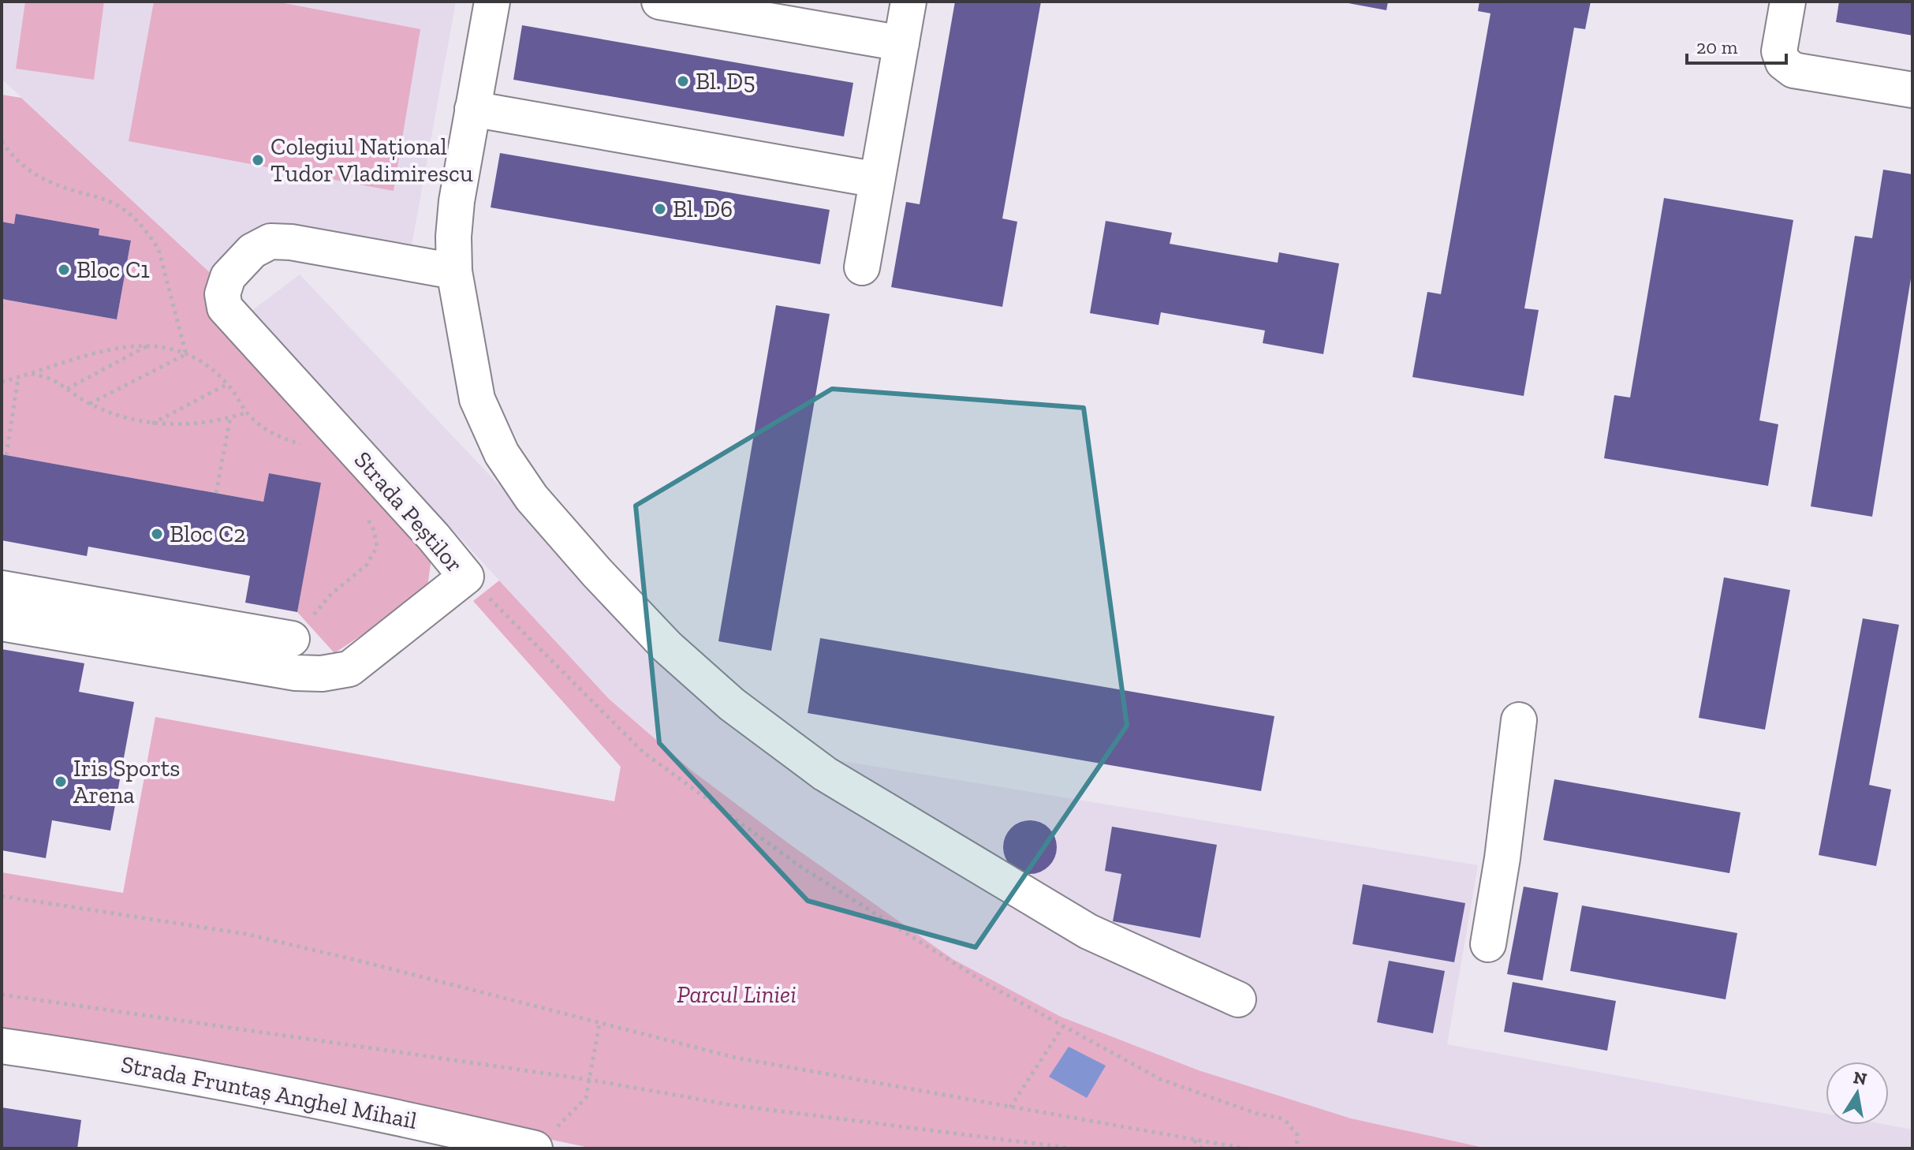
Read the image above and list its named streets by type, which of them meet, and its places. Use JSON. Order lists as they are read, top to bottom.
{
  "streets": {
    "street": ["Strada Peștilor", "Strada Fruntaș Anghel Mihail"]
  },
  "parks": ["Parcul Liniei"],
  "places": [
    "Bl. D5",
    "Colegiul Național Tudor Vladimirescu",
    "Bl. D6",
    "Bloc C1",
    "Bloc C2",
    "Iris Sports Arena"
  ],
  "scale_bar": "20 m",
  "north": "top"
}
